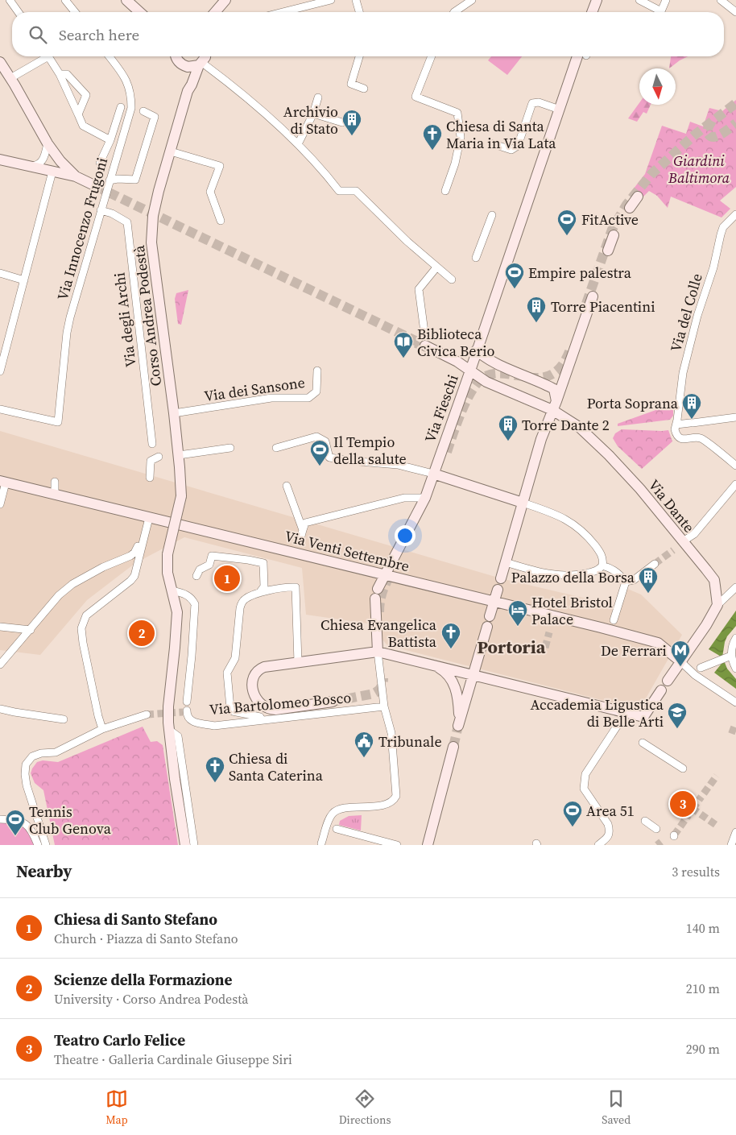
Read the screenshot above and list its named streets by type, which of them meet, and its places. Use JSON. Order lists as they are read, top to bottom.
{
  "streets": {
    "street": [
      "Via Innocenzo Frugoni",
      "Via del Colle",
      "Corso Andrea Podestà",
      "Via degli Archi",
      "Via dei Sansone",
      "Via Fieschi",
      "Via Dante",
      "Via Venti Settembre",
      "Via Bartolomeo Bosco"
    ]
  },
  "crossings": [
    ["Via Innocenzo Frugoni", "Via degli Archi"],
    ["Corso Andrea Podestà", "Via dei Sansone"],
    ["Via Fieschi", "Via Dante"],
    ["Via Fieschi", "Via Venti Settembre"]
  ],
  "districts": ["Portoria"],
  "parks": ["Giardini Baltimora"],
  "places": {
    "building": [
      "Archivio di Stato",
      "Torre Piacentini",
      "Porta Soprana",
      "Torre Dante 2",
      "Palazzo della Borsa"
    ],
    "church": ["Chiesa di Santa Maria in Via Lata", "Chiesa Evangelica Battista", "Chiesa di Santa Caterina"],
    "sports": [
      "FitActive",
      "Empire palestra",
      "Il Tempio della salute",
      "Area 51",
      "Tennis Club Genova"
    ],
    "library": ["Biblioteca Civica Berio"],
    "hotel": ["Hotel Bristol Palace"],
    "metro station": ["De Ferrari"],
    "school or university": ["Accademia Ligustica di Belle Arti"],
    "public building": ["Tribunale"]
  },
  "north": "bottom",
  "page": {
    "search": "Search here",
    "pins": ["1", "2", "3"],
    "heading": ["Nearby", "3 results"],
    "list": [
      {
        "mark": "1",
        "name": "Chiesa di Santo Stefano",
        "note": "Church · Piazza di Santo Stefano",
        "value": "140 m"
      },
      {
        "mark": "2",
        "name": "Scienze della Formazione",
        "note": "University · Corso Andrea Podestà",
        "value": "210 m"
      },
      {
        "mark": "3",
        "name": "Teatro Carlo Felice",
        "note": "Theatre · Galleria Cardinale Giuseppe Siri",
        "value": "290 m"
      }
    ],
    "nav": ["Map", "Directions", "Saved"]
  }
}
